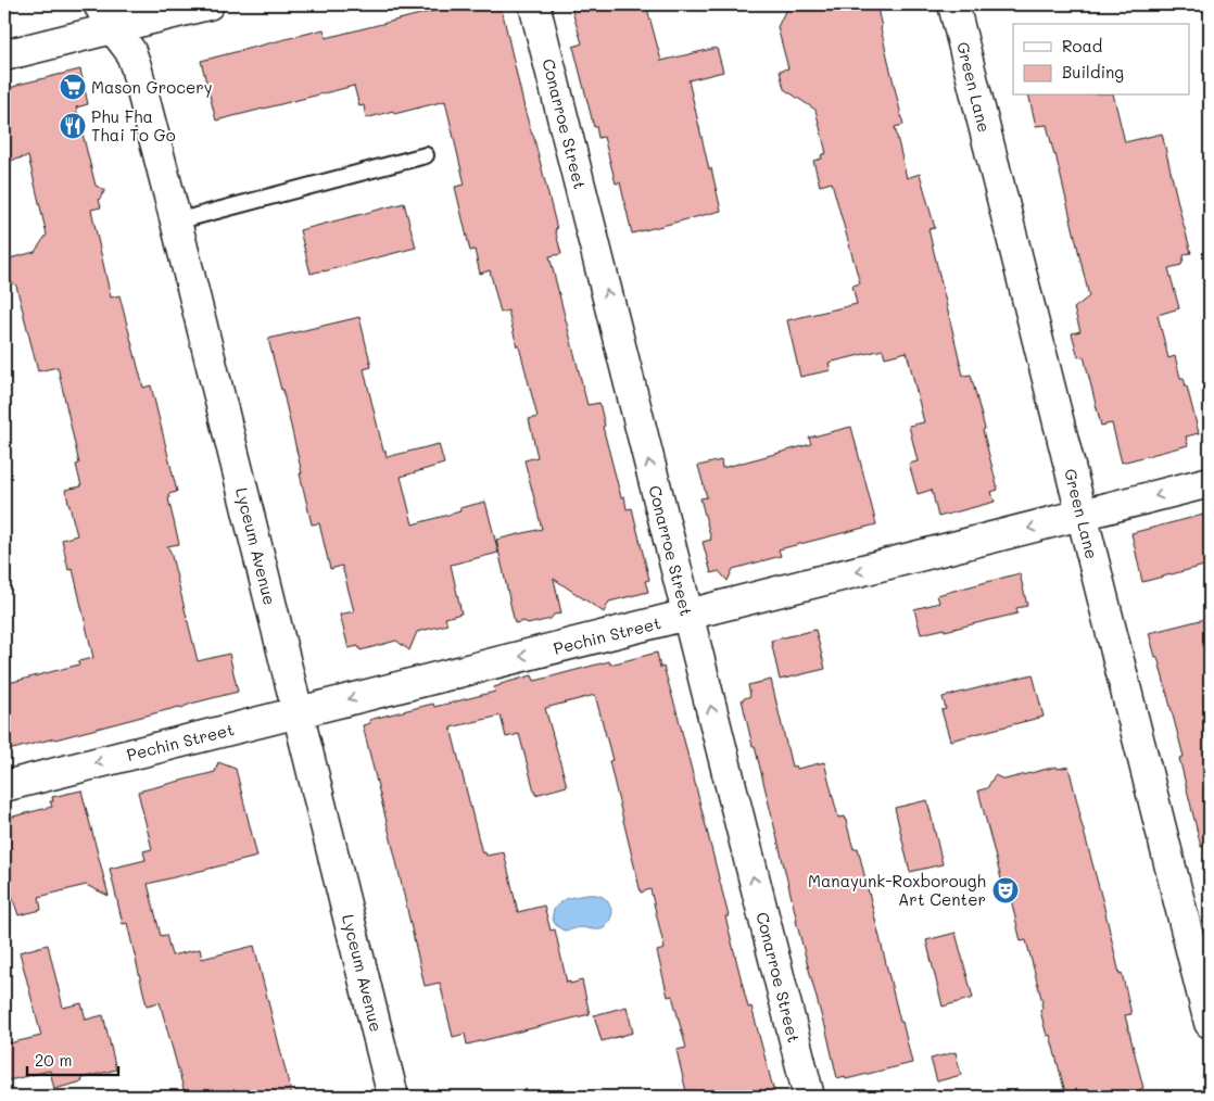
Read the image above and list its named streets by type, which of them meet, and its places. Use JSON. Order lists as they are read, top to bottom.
{
  "streets": {
    "street": [
      "Green Lane",
      "Conarroe Street",
      "Lyceum Avenue",
      "Pechin Street"
    ]
  },
  "crossings": [
    ["Green Lane", "Pechin Street"],
    ["Conarroe Street", "Pechin Street"],
    ["Lyceum Avenue", "Pechin Street"]
  ],
  "one_way": ["Conarroe Street", "Pechin Street"],
  "places": {
    "supermarket": ["Mason Grocery"],
    "restaurant": ["Phu Fha Thai To Go"],
    "theatre": ["Manayunk-Roxborough Art Center"]
  },
  "legend": ["Road", "Building"],
  "scale_bar": "20 m"
}
